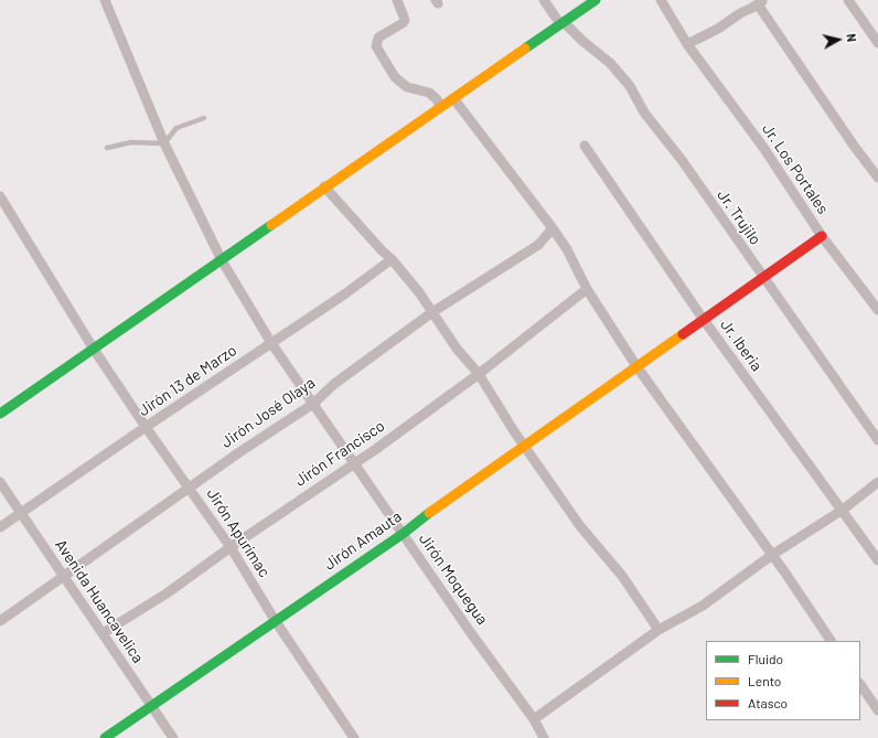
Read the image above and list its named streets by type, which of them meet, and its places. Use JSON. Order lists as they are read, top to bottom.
{
  "streets": {
    "main road": ["Jirón Amauta"],
    "street": [
      "Jr. Los Portales",
      "Jr. Trujilo",
      "Jr. Iberia",
      "Jirón 13 de Marzo",
      "Jirón José Olaya",
      "Jirón Francisco",
      "Jirón Apurímac",
      "Jirón Moquegua",
      "Avenida Huancavelica"
    ]
  },
  "crossings": [
    ["Jr. Los Portales", "Jirón Amauta"],
    ["Jr. Trujilo", "Jirón Amauta"],
    ["Jr. Iberia", "Jirón Amauta"],
    ["Jirón 13 de Marzo", "Jirón Apurímac"],
    ["Jirón 13 de Marzo", "Jirón Moquegua"],
    ["Jirón 13 de Marzo", "Avenida Huancavelica"],
    ["Jirón José Olaya", "Jirón Apurímac"],
    ["Jirón José Olaya", "Jirón Moquegua"],
    ["Jirón José Olaya", "Avenida Huancavelica"],
    ["Jirón Francisco", "Jirón Apurímac"],
    ["Jirón Francisco", "Jirón Moquegua"],
    ["Jirón Francisco", "Avenida Huancavelica"],
    ["Jirón Apurímac", "Jirón Amauta"],
    ["Jirón Amauta", "Jirón Moquegua"],
    ["Jirón Amauta", "Avenida Huancavelica"]
  ],
  "legend": ["Fluido", "Lento", "Atasco"],
  "north": "right"
}
